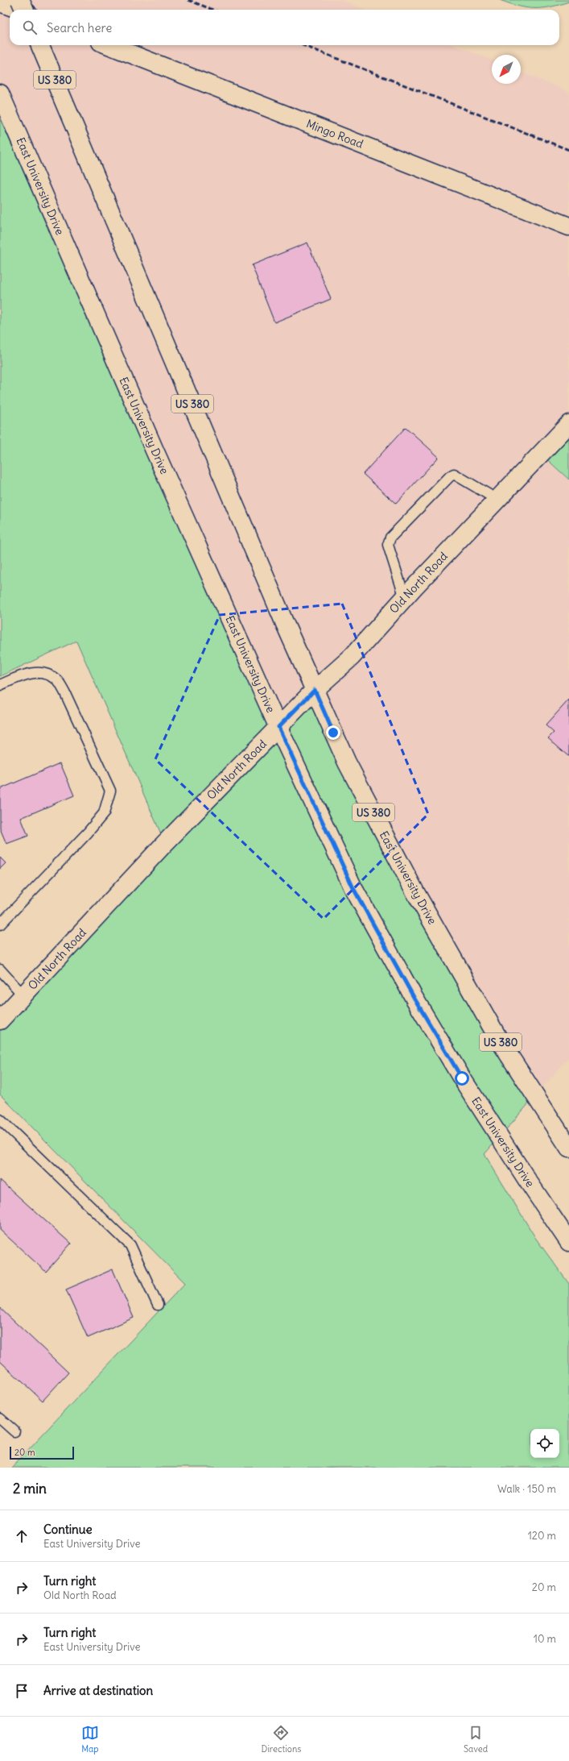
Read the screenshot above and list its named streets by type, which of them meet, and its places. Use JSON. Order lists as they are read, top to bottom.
{
  "streets": {
    "main road": [
      "US 380",
      "Mingo Road",
      "East University Drive",
      "Old North Road"
    ]
  },
  "crossings": [
    ["East University Drive", "Old North Road"]
  ],
  "scale_bar": "20 m",
  "north": "bottom left",
  "page": {
    "search": "Search here",
    "scale": "20 m",
    "heading": ["2 min", "Walk · 150 m"],
    "list": [
      ["Continue", "East University Drive", "120 m"],
      ["Turn right", "Old North Road", "20 m"],
      ["Turn right", "East University Drive", "10 m"],
      "Arrive at destination"
    ],
    "nav": ["Map", "Directions", "Saved"]
  }
}
